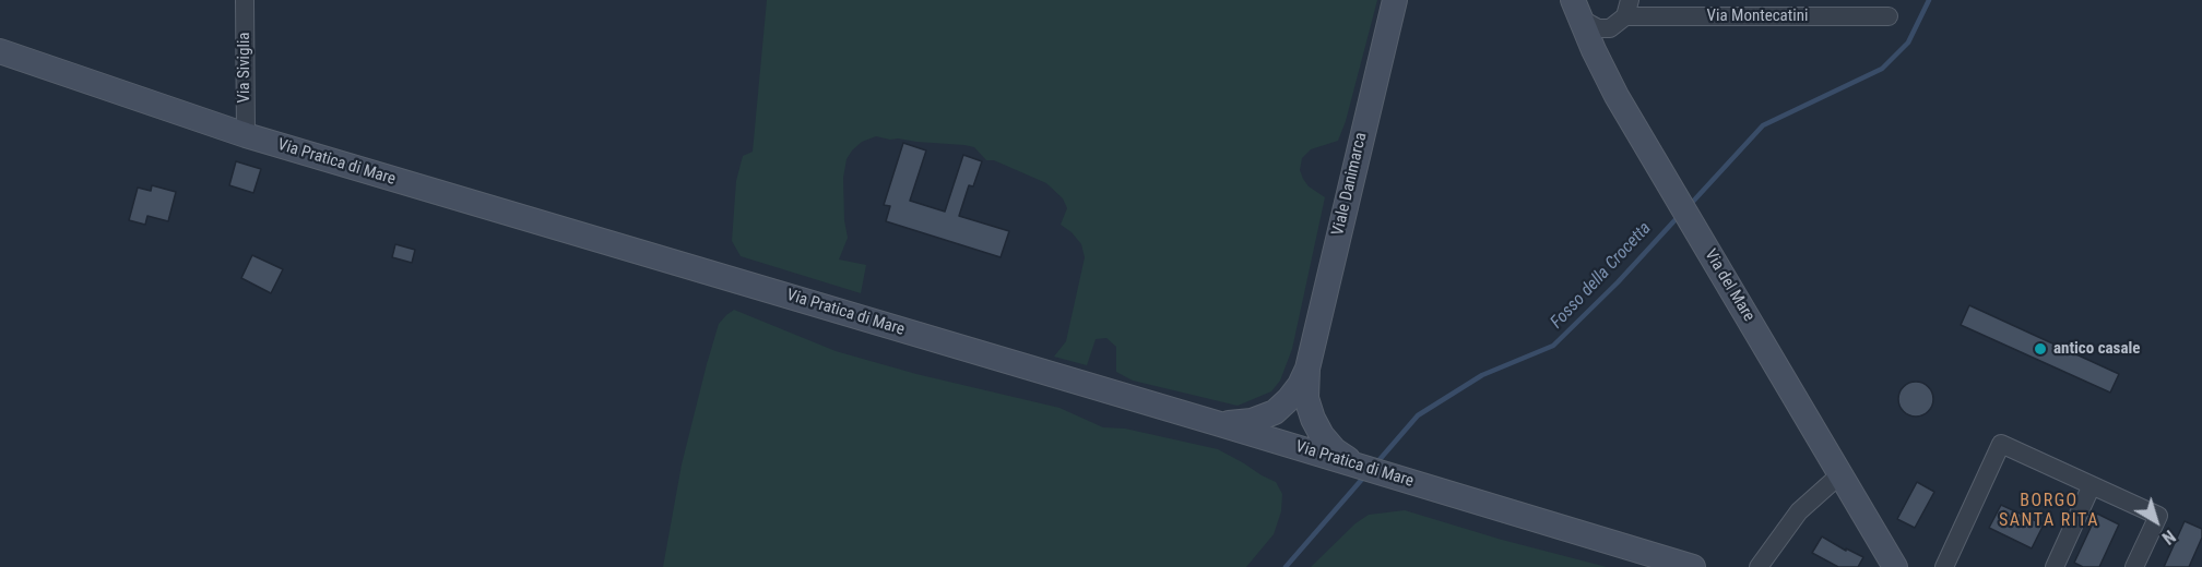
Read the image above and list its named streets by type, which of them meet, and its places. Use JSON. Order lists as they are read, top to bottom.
{
  "streets": {
    "street": [
      "Via Montecatini",
      "Via Siviglia",
      "Via Pratica di Mare",
      "Viale Danimarca",
      "Via del Mare"
    ]
  },
  "crossings": [
    ["Via Siviglia", "Via Pratica di Mare"],
    ["Via Pratica di Mare", "Viale Danimarca"]
  ],
  "districts": ["BORGO SANTA RITA"],
  "water": ["Fosso della Crocetta"],
  "places": ["antico casale"],
  "north": "bottom right"
}
